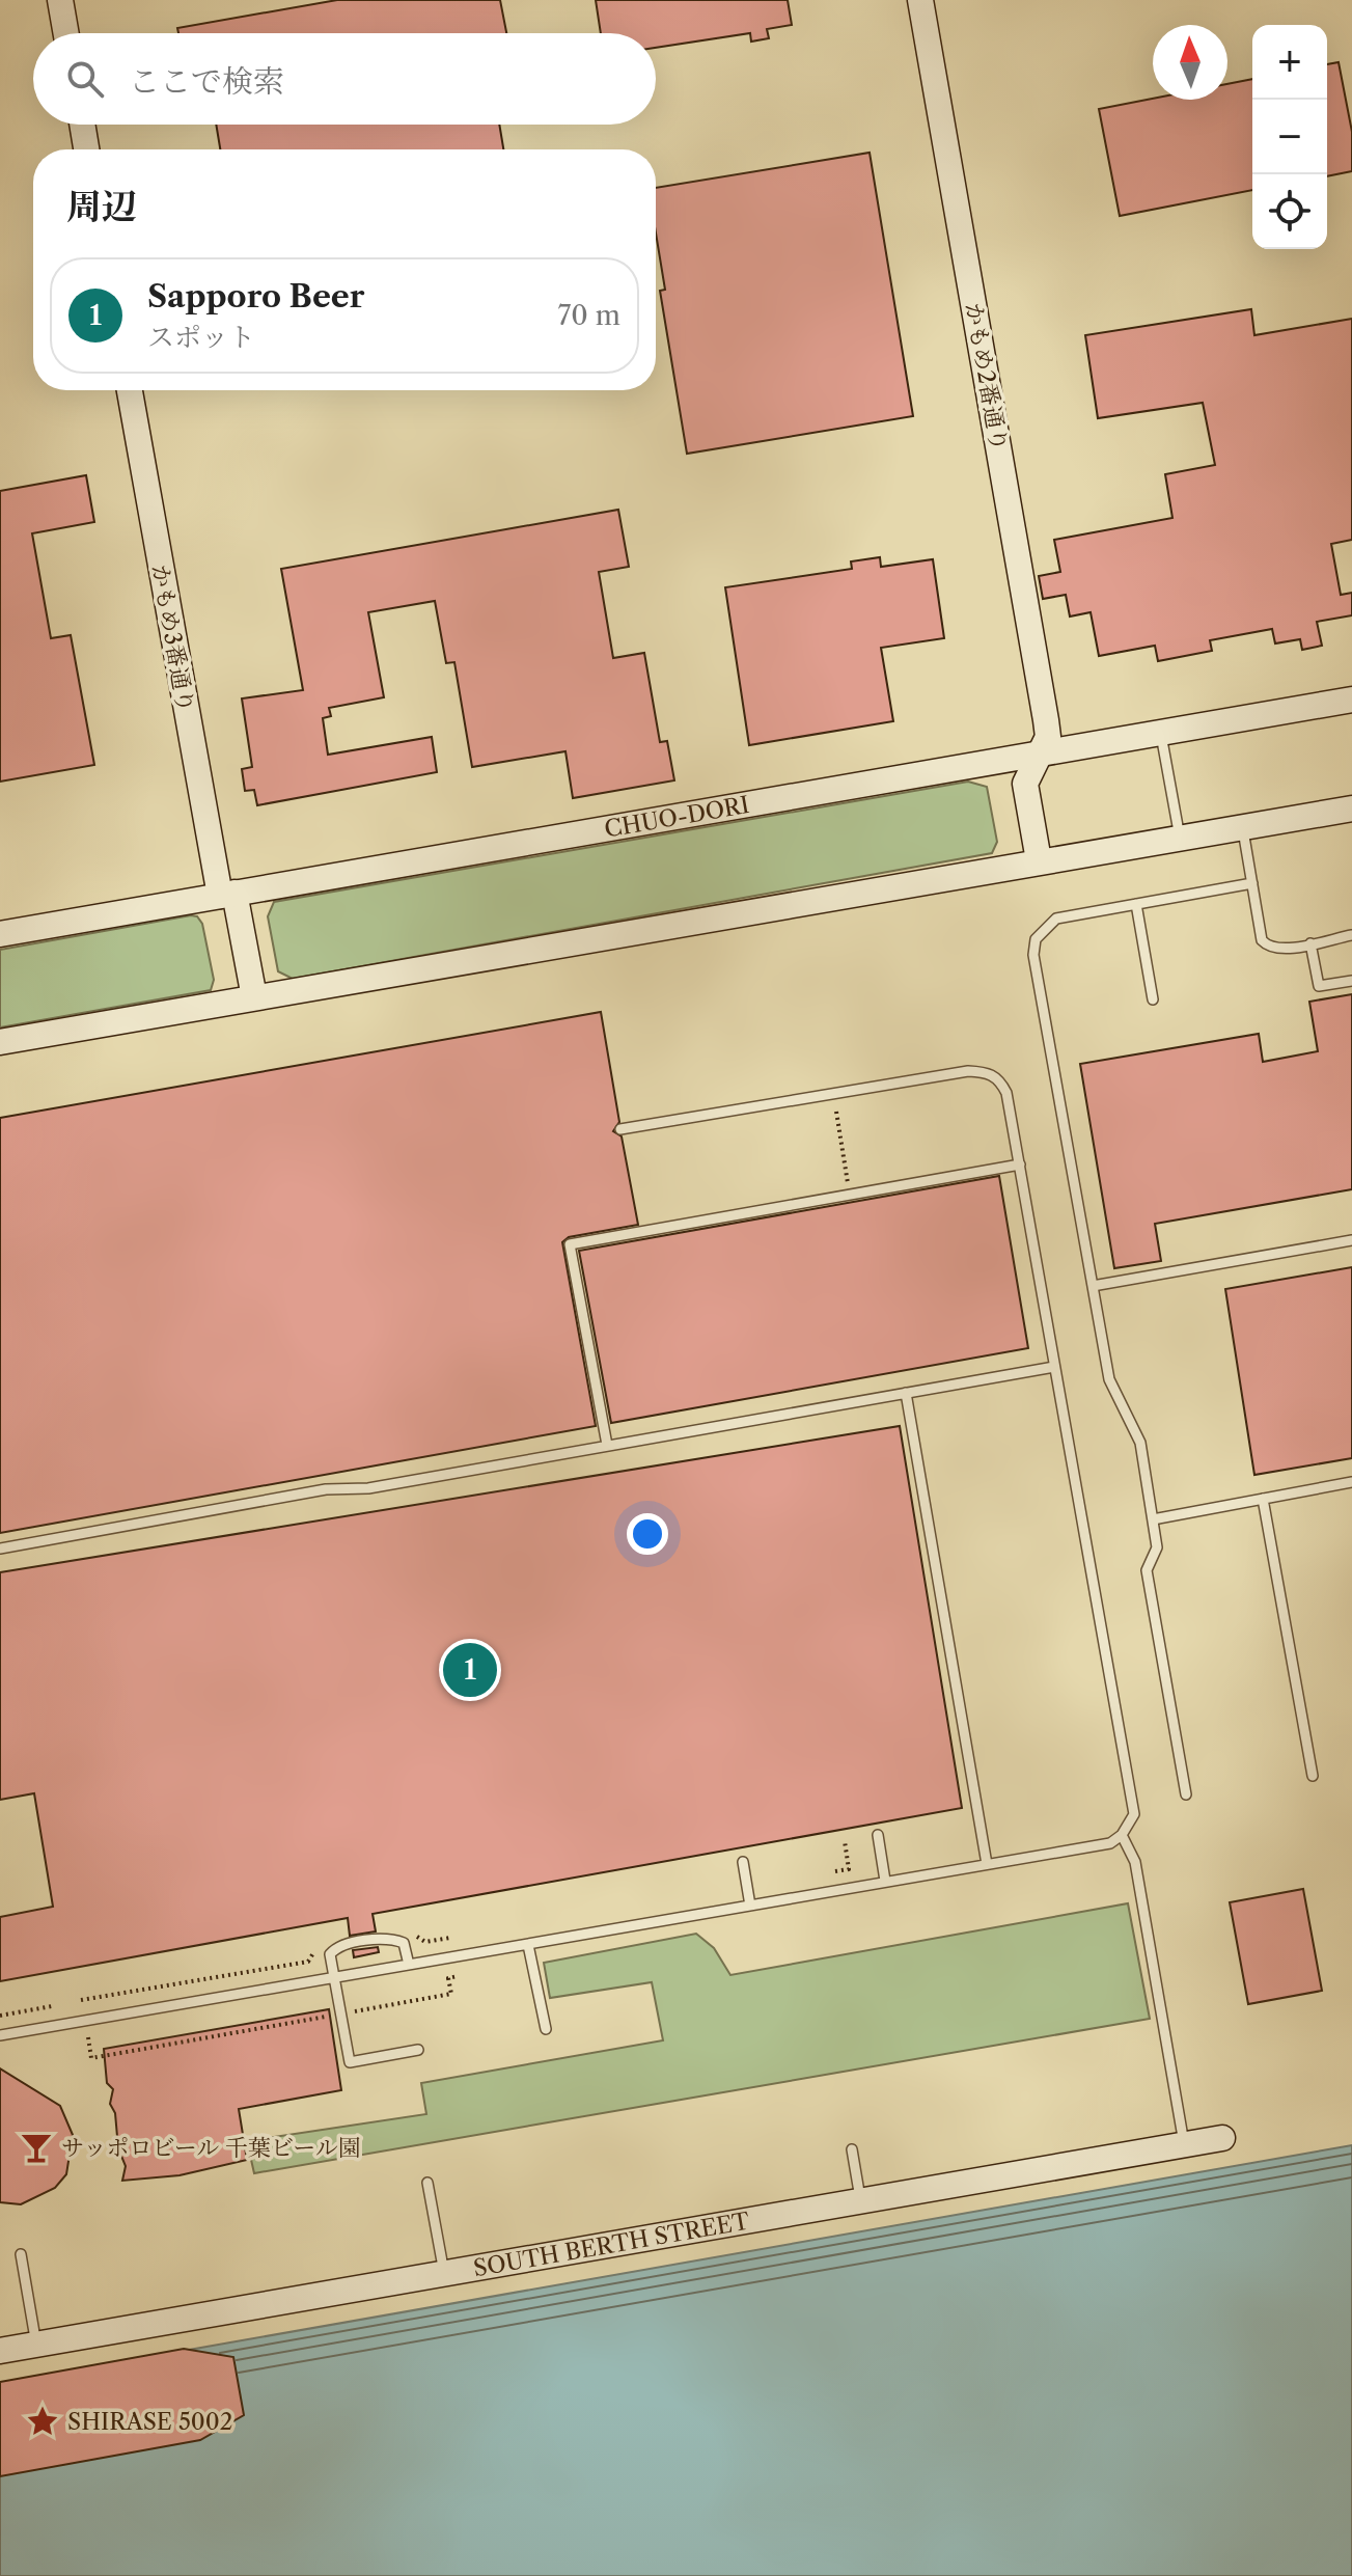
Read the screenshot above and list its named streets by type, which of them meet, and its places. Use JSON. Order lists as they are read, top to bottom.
{
  "streets": {
    "street": [
      "かもめ2番通り",
      "かもめ3番通り",
      "CHUO-DORI",
      "SOUTH BERTH STREET"
    ]
  },
  "crossings": [
    ["かもめ2番通り", "CHUO-DORI"],
    ["かもめ3番通り", "CHUO-DORI"]
  ],
  "places": {
    "bar": ["サッポロビール 千葉ビール園"],
    "place": ["SHIRASE 5002"]
  },
  "north": "top",
  "page": {
    "map_buttons": ["+", "−"],
    "search": "ここで検索",
    "heading": "周辺",
    "list": [
      {
        "mark": "1",
        "name": "Sapporo Beer",
        "note": "スポット",
        "value": "70 m"
      }
    ],
    "pins": "1"
  }
}
